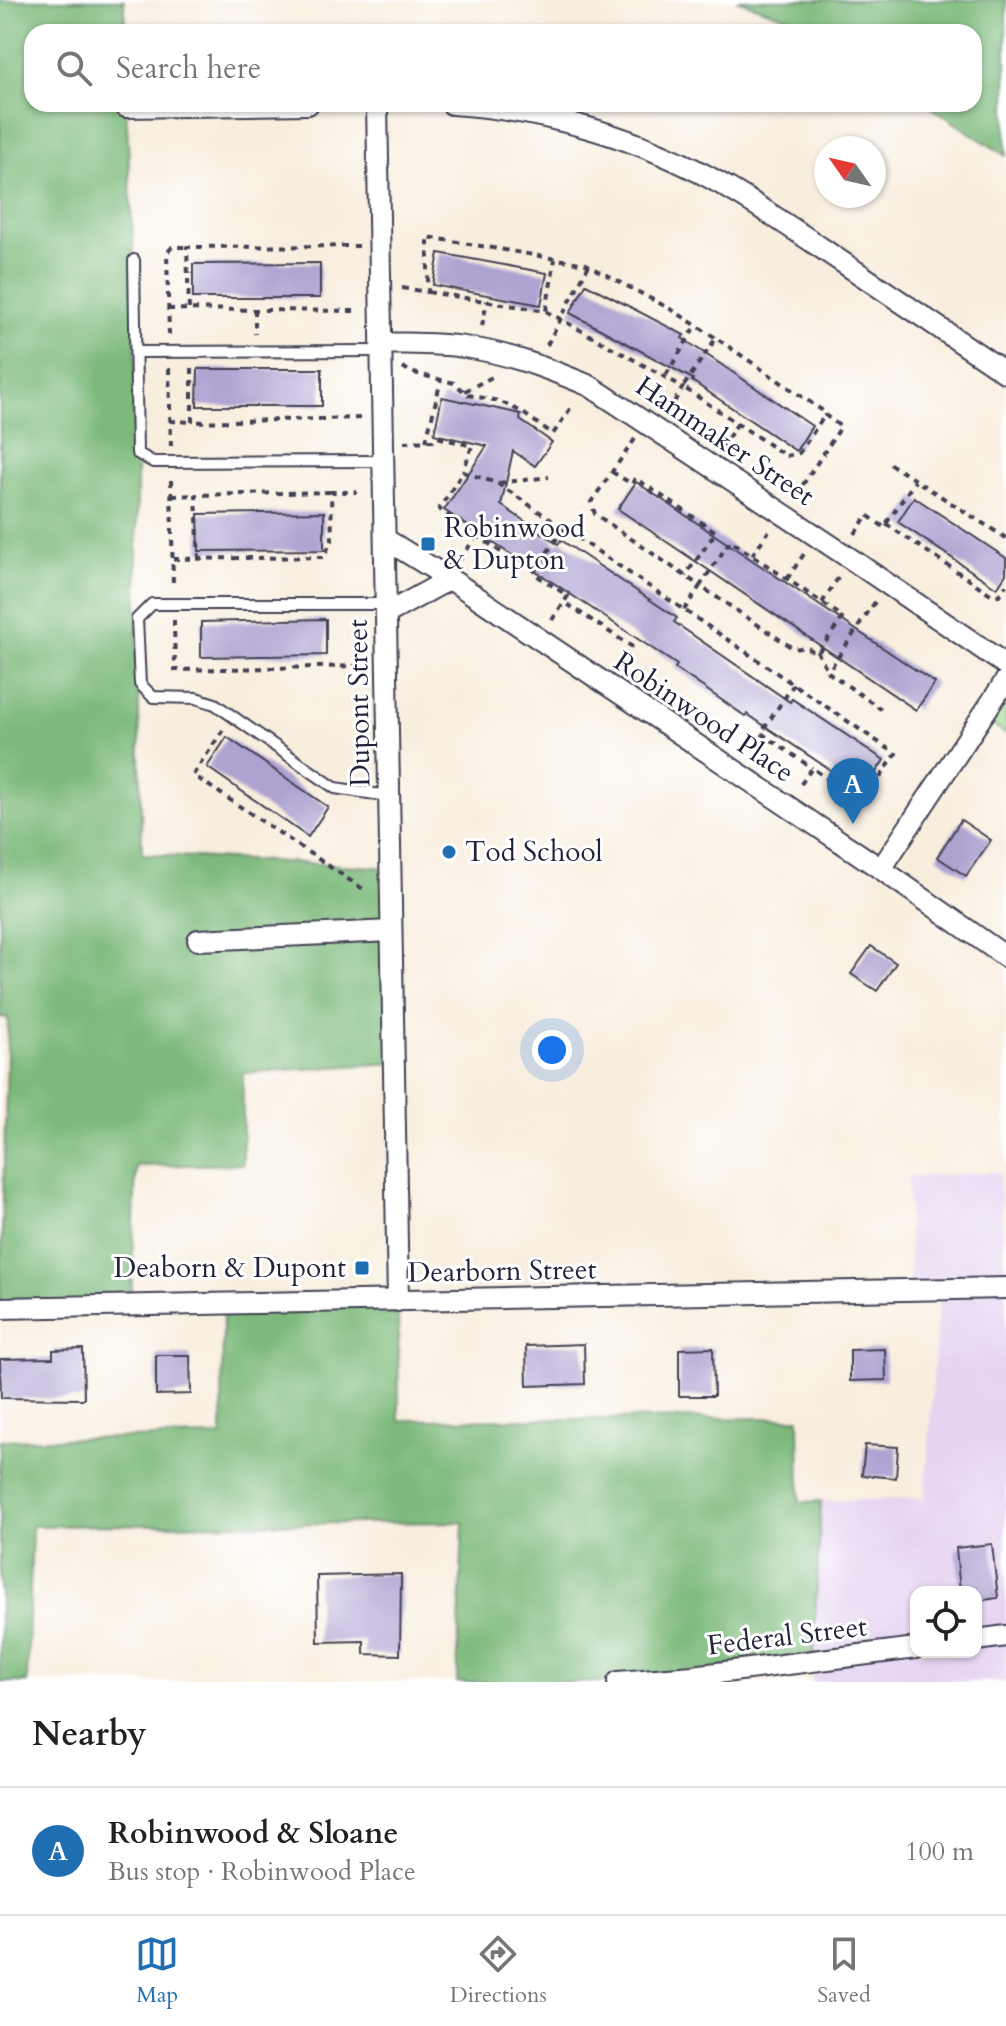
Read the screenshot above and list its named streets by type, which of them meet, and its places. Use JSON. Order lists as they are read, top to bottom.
{
  "streets": {
    "street": [
      "Hammaker Street",
      "Dupont Street",
      "Robinwood Place",
      "Dearborn Street",
      "Federal Street"
    ]
  },
  "crossings": [
    ["Hammaker Street", "Dupont Street"],
    ["Dupont Street", "Robinwood Place"],
    ["Dupont Street", "Dearborn Street"]
  ],
  "places": {
    "transit": ["Robinwood & Dupton", "Deaborn & Dupont"],
    "other": ["Tod School"]
  },
  "north": "top left",
  "page": {
    "search": "Search here",
    "pins": "A",
    "heading": "Nearby",
    "list": [
      {
        "mark": "A",
        "name": "Robinwood & Sloane",
        "note": "Bus stop · Robinwood Place",
        "value": "100 m"
      }
    ],
    "nav": ["Map", "Directions", "Saved"]
  }
}
